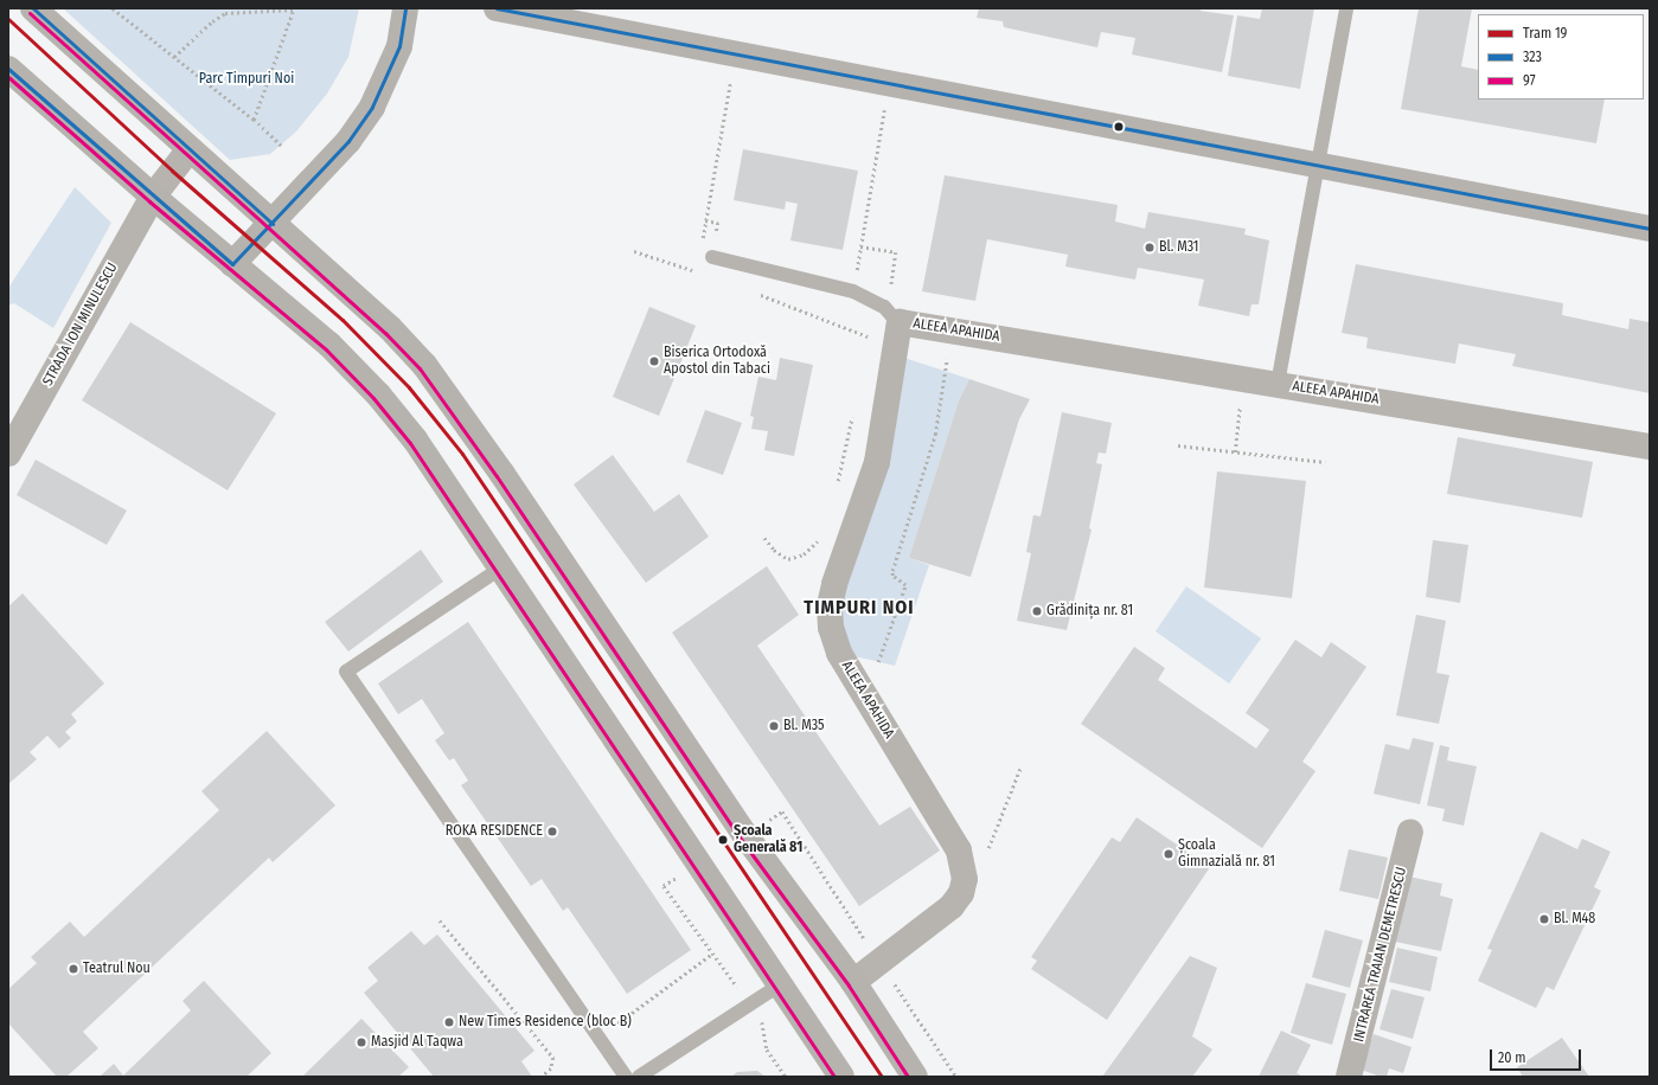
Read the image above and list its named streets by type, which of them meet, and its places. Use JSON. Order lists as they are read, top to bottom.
{
  "streets": {
    "street": ["STRADA ION MINULESCU", "ALEEA APAHIDA", "INTRAREA TRAIAN DEMETRESCU"]
  },
  "districts": ["TIMPURI NOI"],
  "parks": ["Parc Timpuri Noi"],
  "places": [
    "Bl. M31",
    "Biserica Ortodoxă Apostol din Tabaci",
    "Grădinița nr. 81",
    "Bl. M35",
    "ROKA RESIDENCE",
    "Școala Generală 81",
    "Școala Gimnazială nr. 81",
    "Bl. M48",
    "Teatrul Nou",
    "New Times Residence (bloc B)",
    "Masjid Al Taqwa"
  ],
  "lines": ["transit line 323", "transit line 97", "tram line 19"],
  "legend": ["Tram 19", "323", "97"],
  "scale_bar": "20 m"
}
